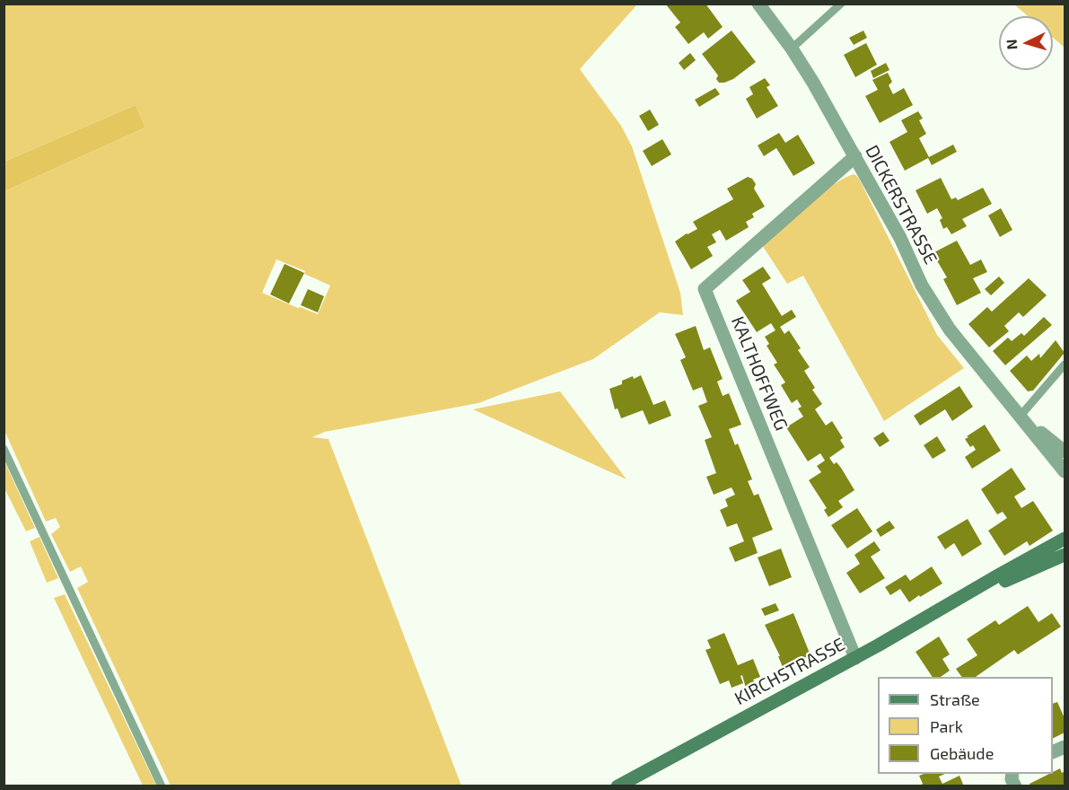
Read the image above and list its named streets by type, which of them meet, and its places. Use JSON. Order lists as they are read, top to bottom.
{
  "streets": {
    "street": ["DICKERSTRASSE", "KALTHOFFWEG", "KIRCHSTRASSE"]
  },
  "crossings": [
    ["DICKERSTRASSE", "KALTHOFFWEG"],
    ["KALTHOFFWEG", "KIRCHSTRASSE"]
  ],
  "legend": ["Straße", "Park", "Gebäude"],
  "north": "left"
}
